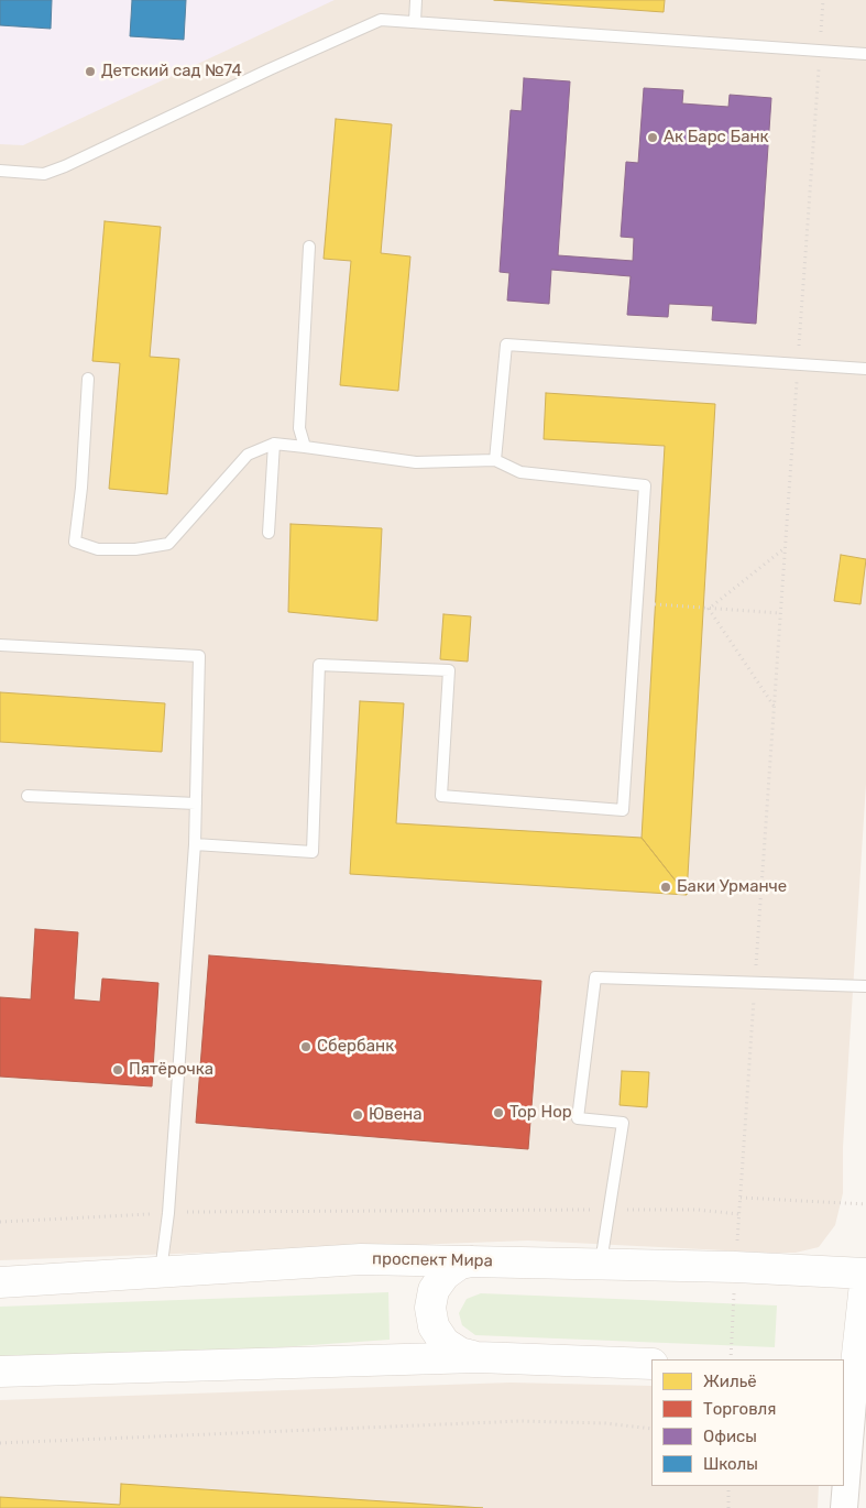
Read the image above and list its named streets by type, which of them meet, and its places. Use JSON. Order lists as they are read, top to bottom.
{
  "streets": {
    "main road": ["проспект Мира"]
  },
  "places": [
    "Детский сад №74",
    "Ак Барс Банк",
    "Баки Урманче",
    "Сбербанк",
    "Пятёрочка",
    "Top Hop",
    "Ювена"
  ],
  "legend": [
    "Жильё",
    "Торговля",
    "Офисы",
    "Школы"
  ]
}
